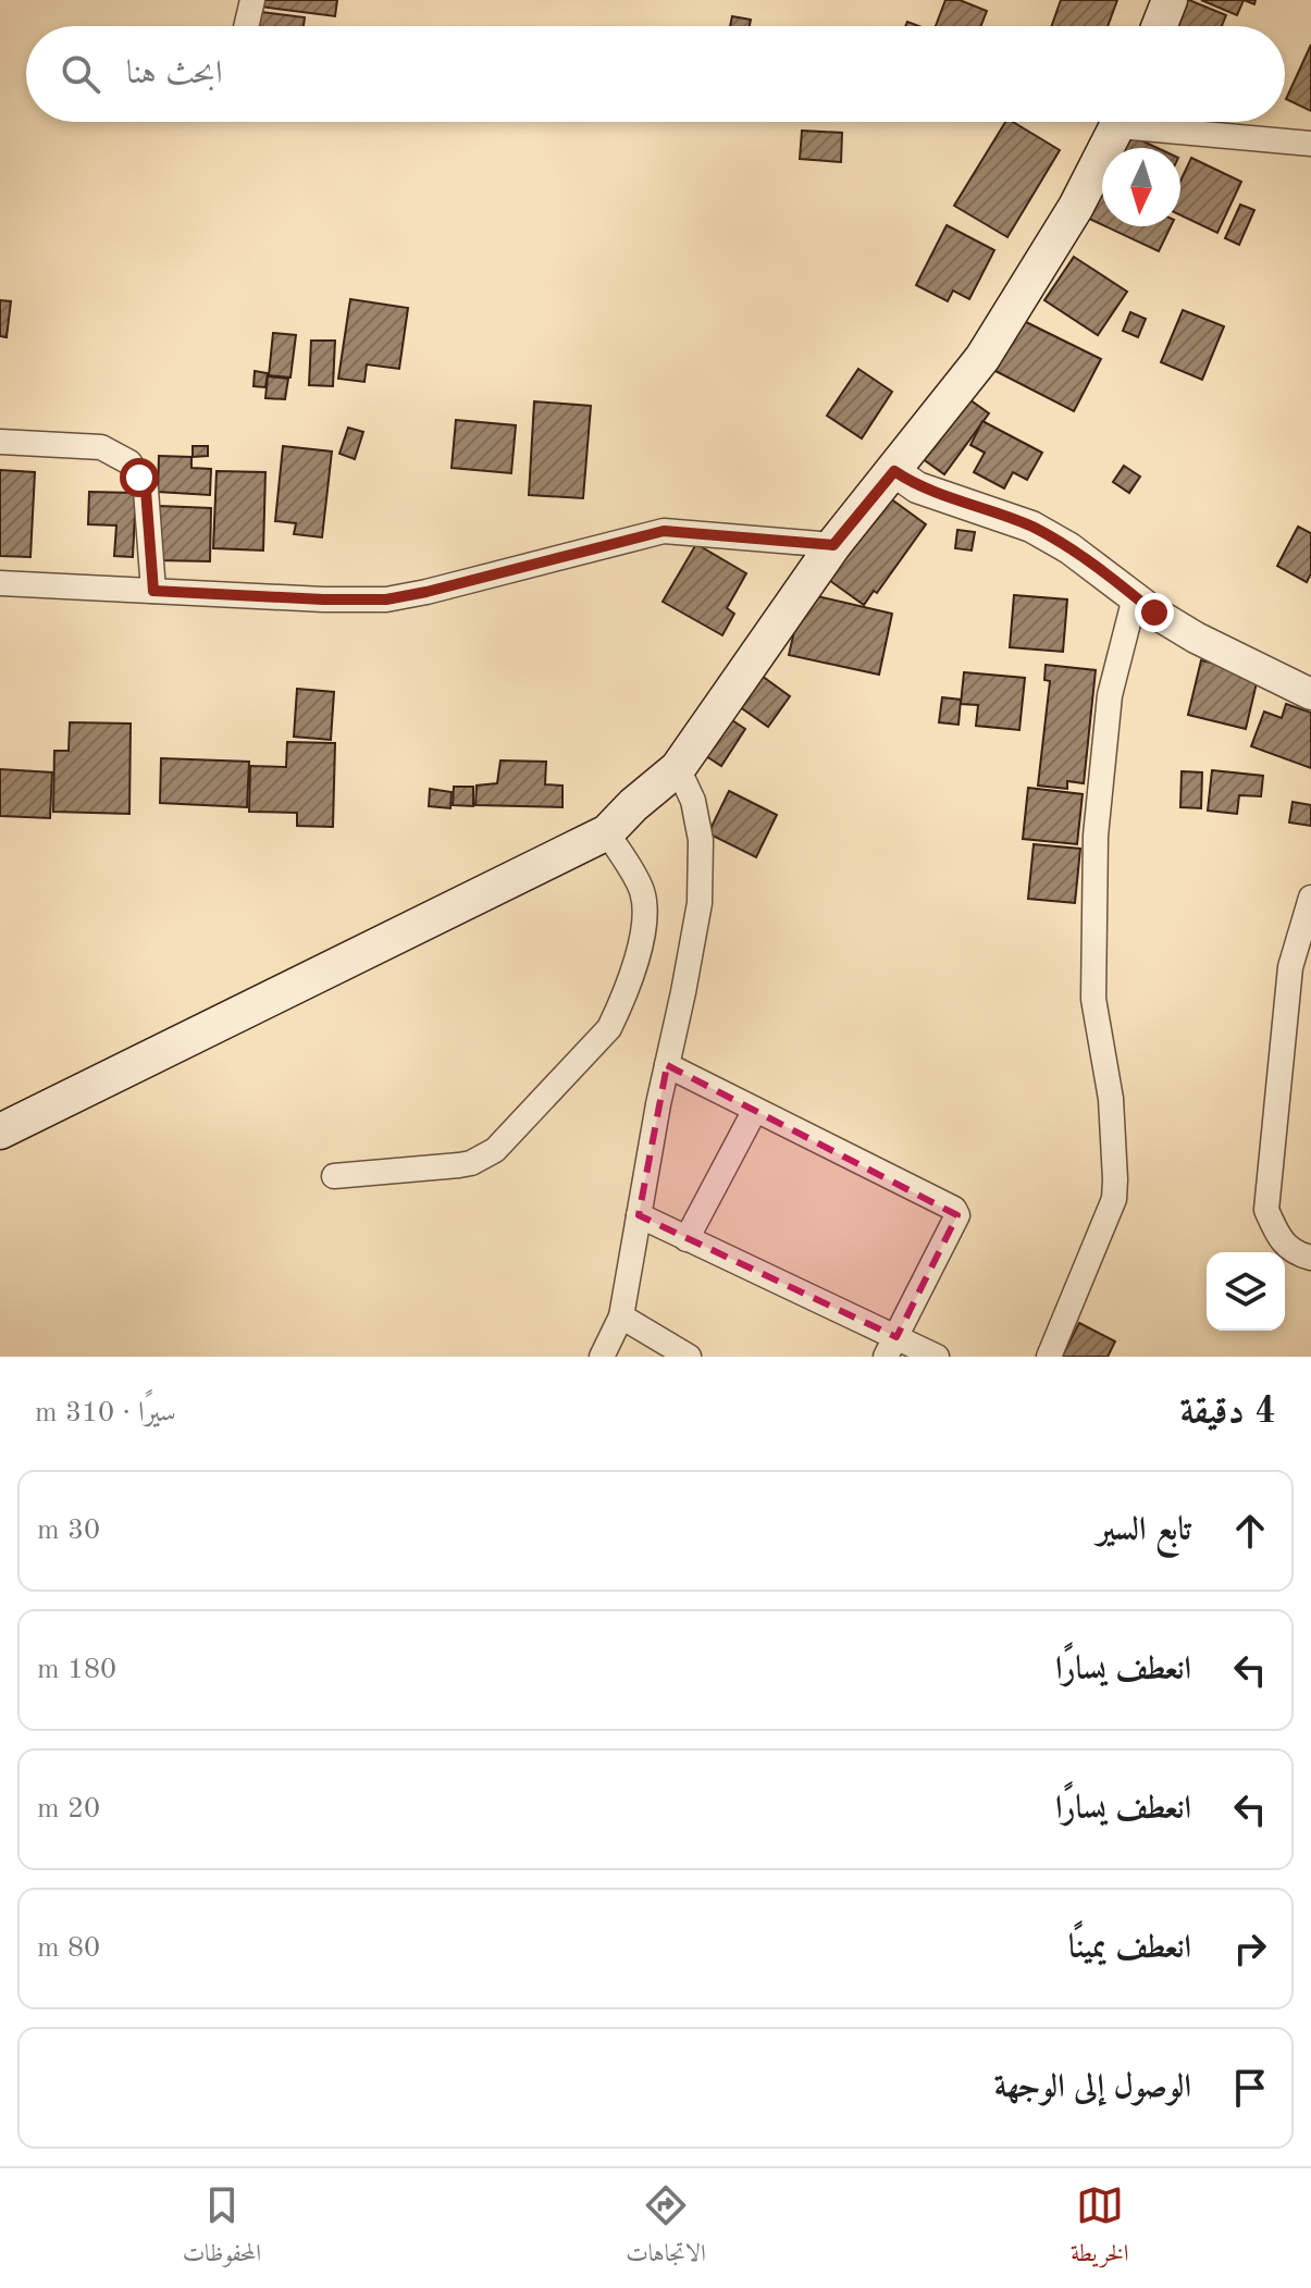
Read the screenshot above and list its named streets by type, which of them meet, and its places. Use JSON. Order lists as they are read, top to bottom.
{
  "north": "bottom",
  "page": {
    "search": "ابحث هنا",
    "heading": ["4 دقيقة", "سيرًا · 310 m"],
    "list": [
      ["تابع السير", "30 m"],
      ["انعطف يسارًا", "180 m"],
      ["انعطف يسارًا", "20 m"],
      ["انعطف يمينًا", "80 m"],
      "الوصول إلى الوجهة"
    ],
    "nav": ["الخريطة", "الاتجاهات", "المحفوظات"]
  }
}
